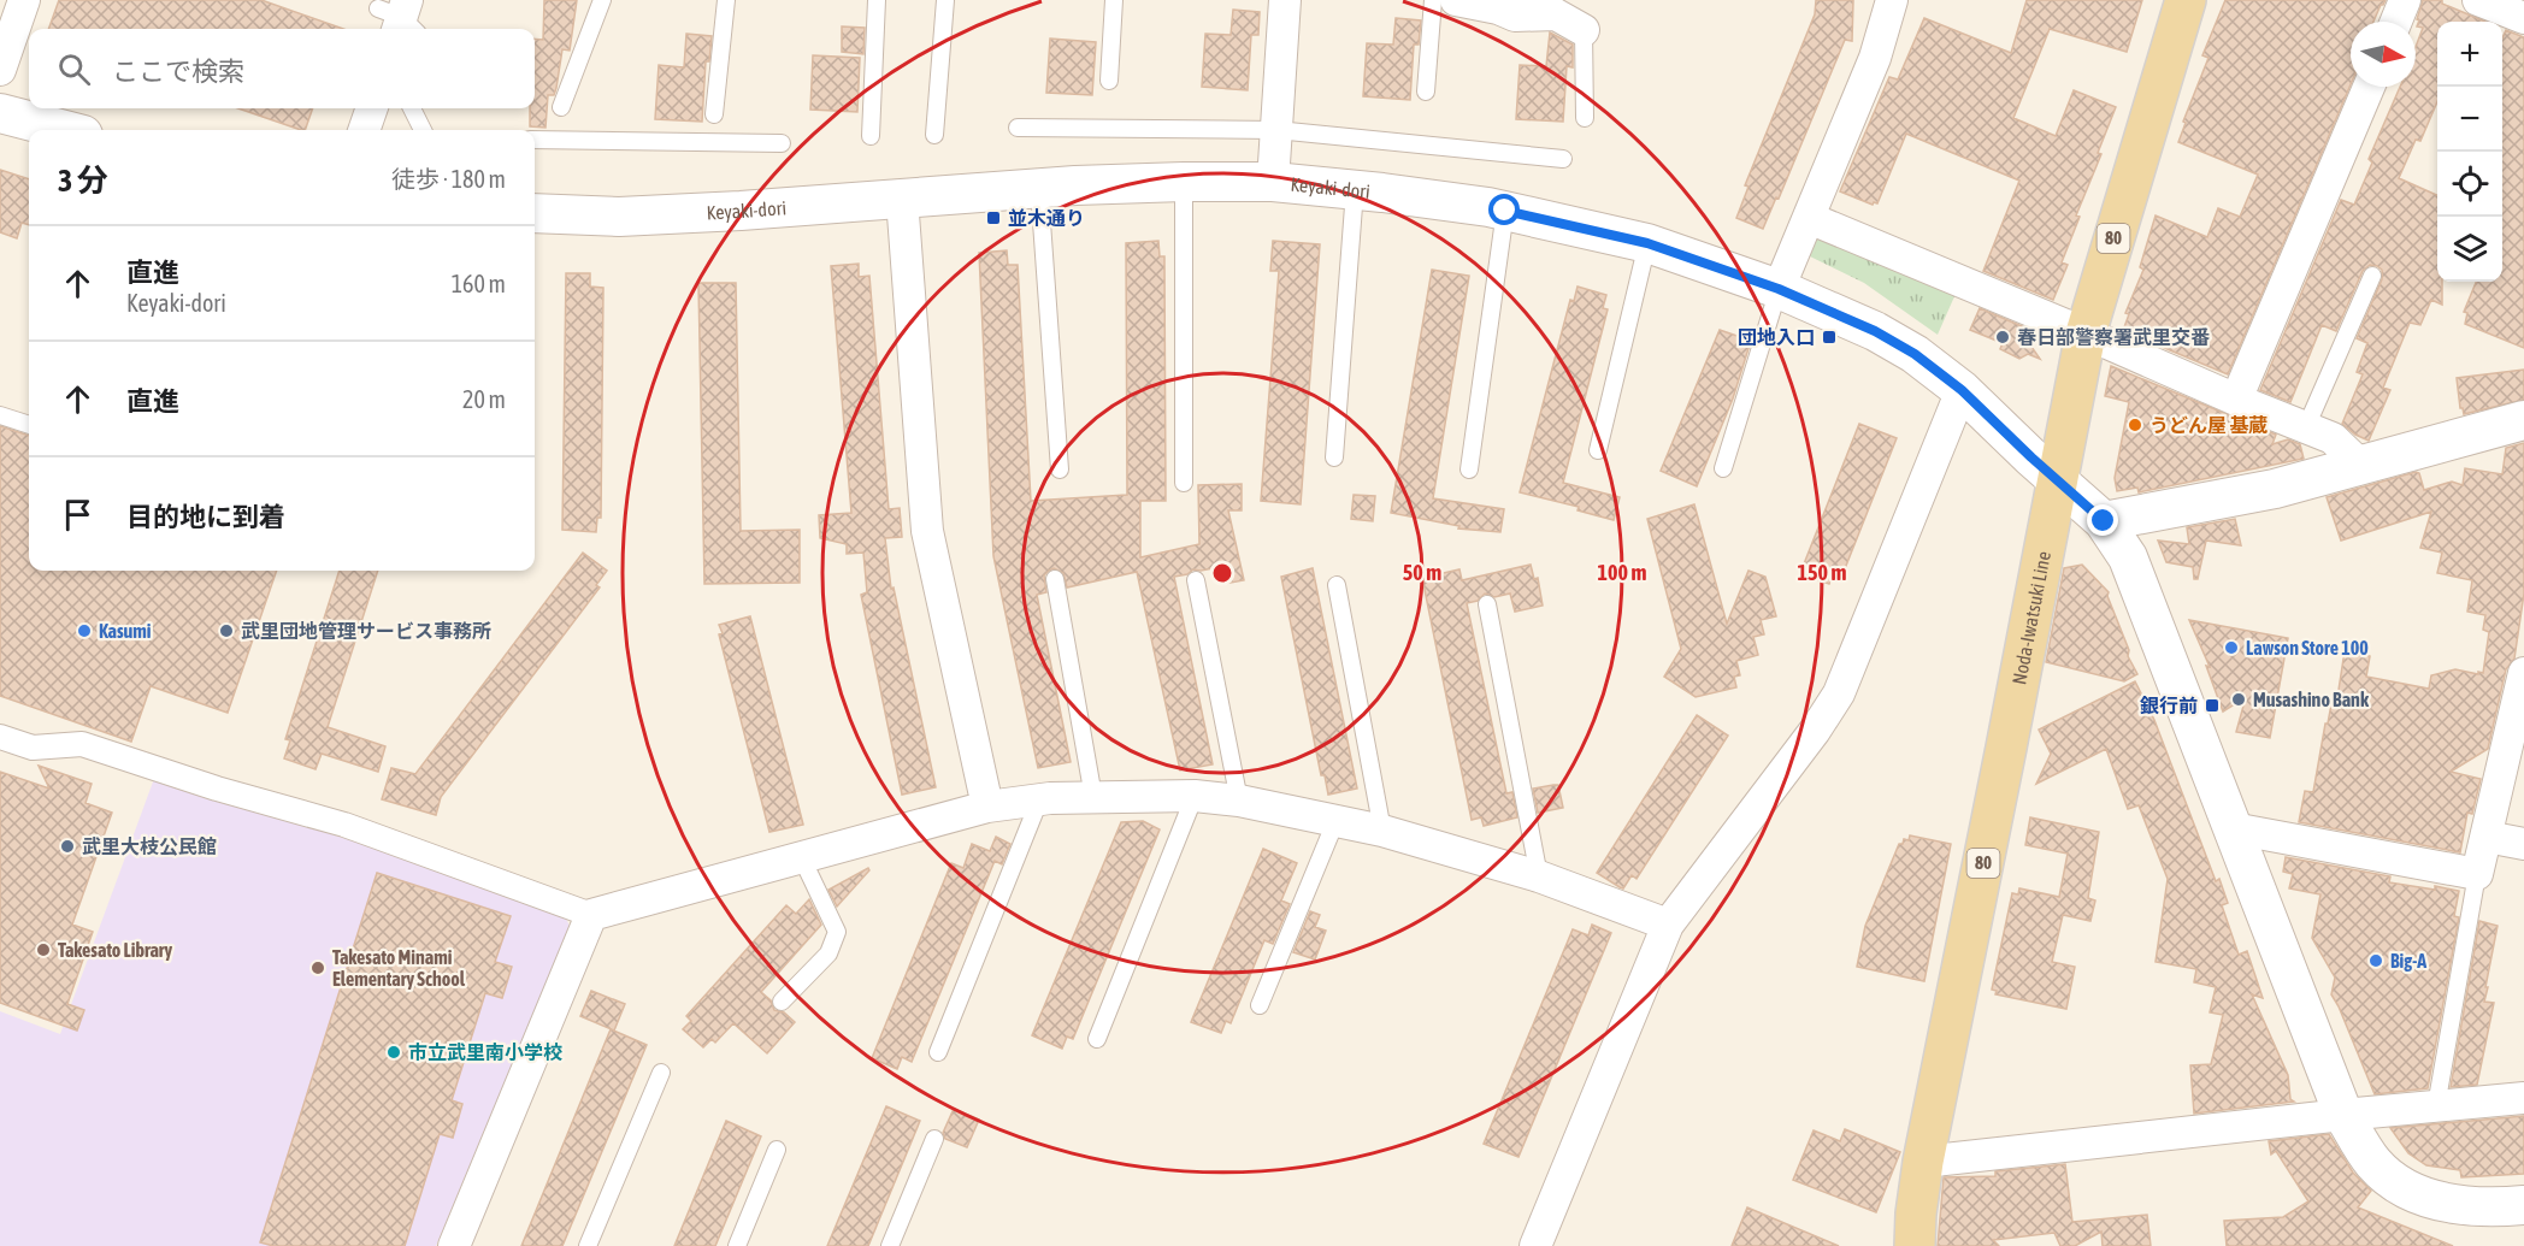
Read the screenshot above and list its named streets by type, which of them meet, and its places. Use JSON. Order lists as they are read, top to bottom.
{
  "streets": {
    "main road": ["80", "Noda-Iwatsuki Line"],
    "street": ["Keyaki-dori"]
  },
  "crossings": [
    ["Keyaki-dori", "Noda-Iwatsuki Line"]
  ],
  "places": {
    "transit": ["並木通り", "団地入口", "銀行前"],
    "other": [
      "春日部警察署武里交番",
      "うどん屋 基蔵",
      "Kasumi",
      "武里団地管理サービス事務所",
      "Lawson Store 100",
      "Musashino Bank",
      "武里大枝公民館",
      "Takesato Library",
      "Big-A",
      "Takesato Minami Elementary School",
      "市立武里南小学校"
    ]
  },
  "north": "right",
  "page": {
    "map_buttons": ["+", "−"],
    "search": "ここで検索",
    "heading": ["3 分", "徒歩 · 180 m"],
    "list": [
      ["直進", "Keyaki-dori", "160 m"],
      ["直進", "20 m"],
      "目的地に到着"
    ]
  },
  "rings": ["50 m", "100 m", "150 m"]
}
